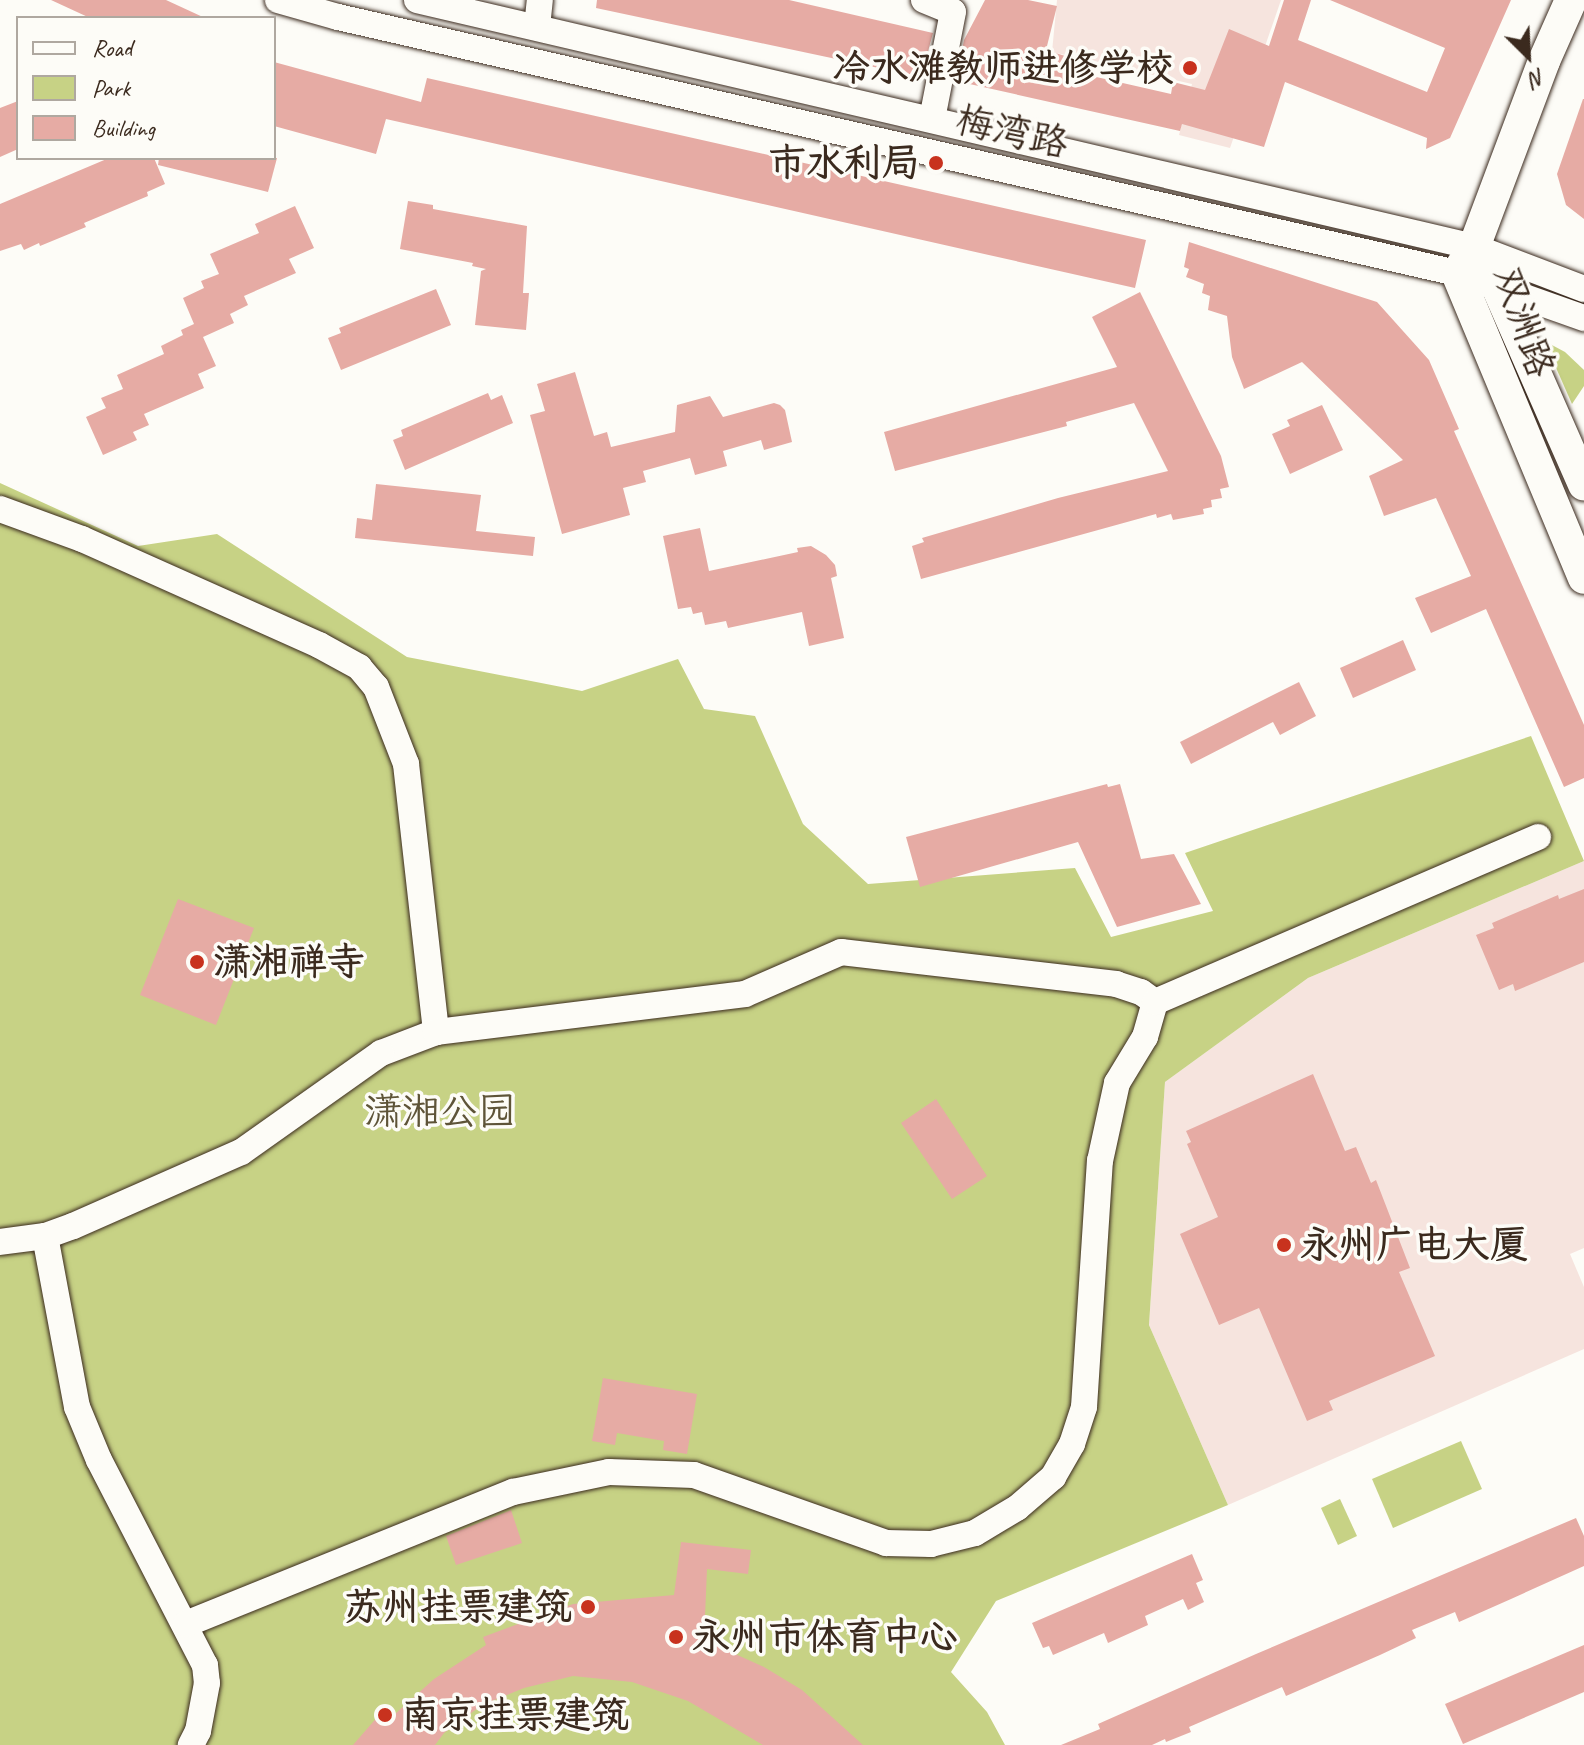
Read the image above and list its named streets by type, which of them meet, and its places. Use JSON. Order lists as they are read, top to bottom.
{
  "streets": {
    "main road": ["双洲路"],
    "street": ["梅湾路"]
  },
  "crossings": [
    ["梅湾路", "双洲路"]
  ],
  "parks": ["潇湘公园"],
  "places": [
    "冷水滩教师进修学校",
    "市水利局",
    "潇湘禅寺",
    "永州广电大厦",
    "苏州挂票建筑",
    "永州市体育中心",
    "南京挂票建筑"
  ],
  "legend": ["Road", "Park", "Building"],
  "north": "bottom right"
}
